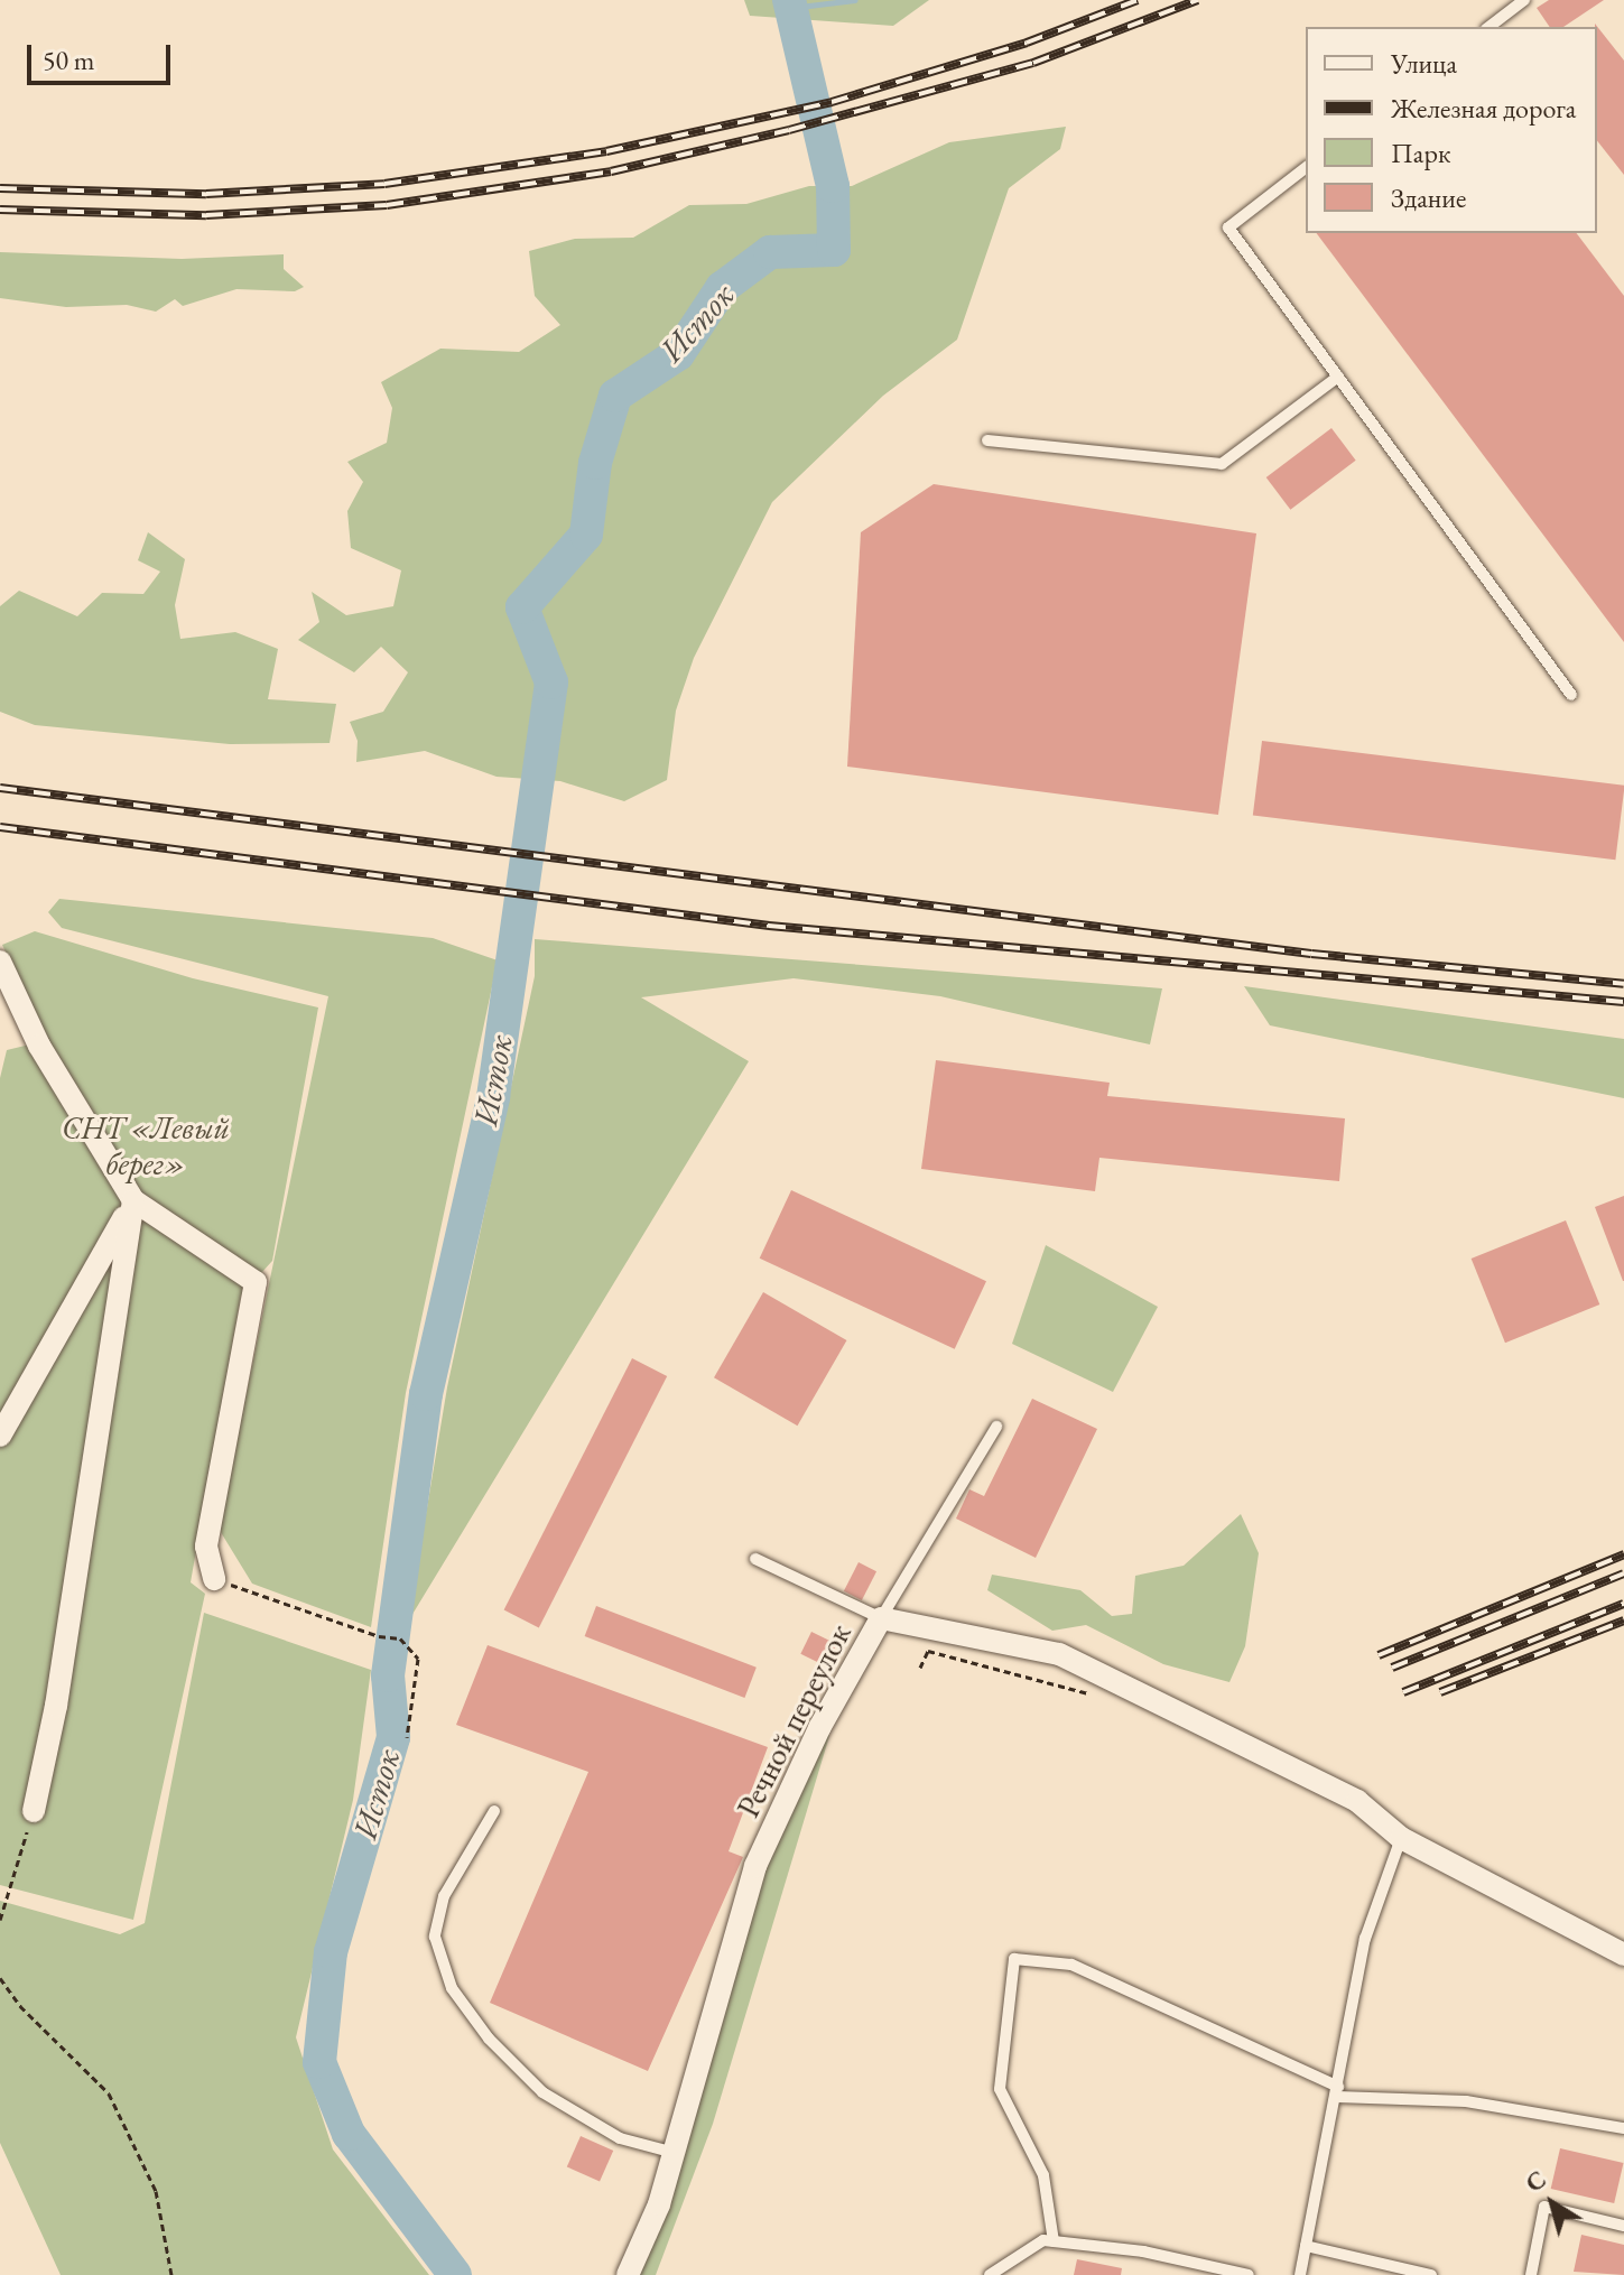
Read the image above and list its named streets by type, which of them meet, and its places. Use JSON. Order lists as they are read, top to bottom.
{
  "streets": {
    "street": ["Речной переулок"]
  },
  "water": ["Исток"],
  "parks": ["СНТ «Левый берег»"],
  "legend": [
    "Улица",
    "Железная дорога",
    "Парк",
    "Здание"
  ],
  "scale_bar": "50 m",
  "north": "top left"
}
